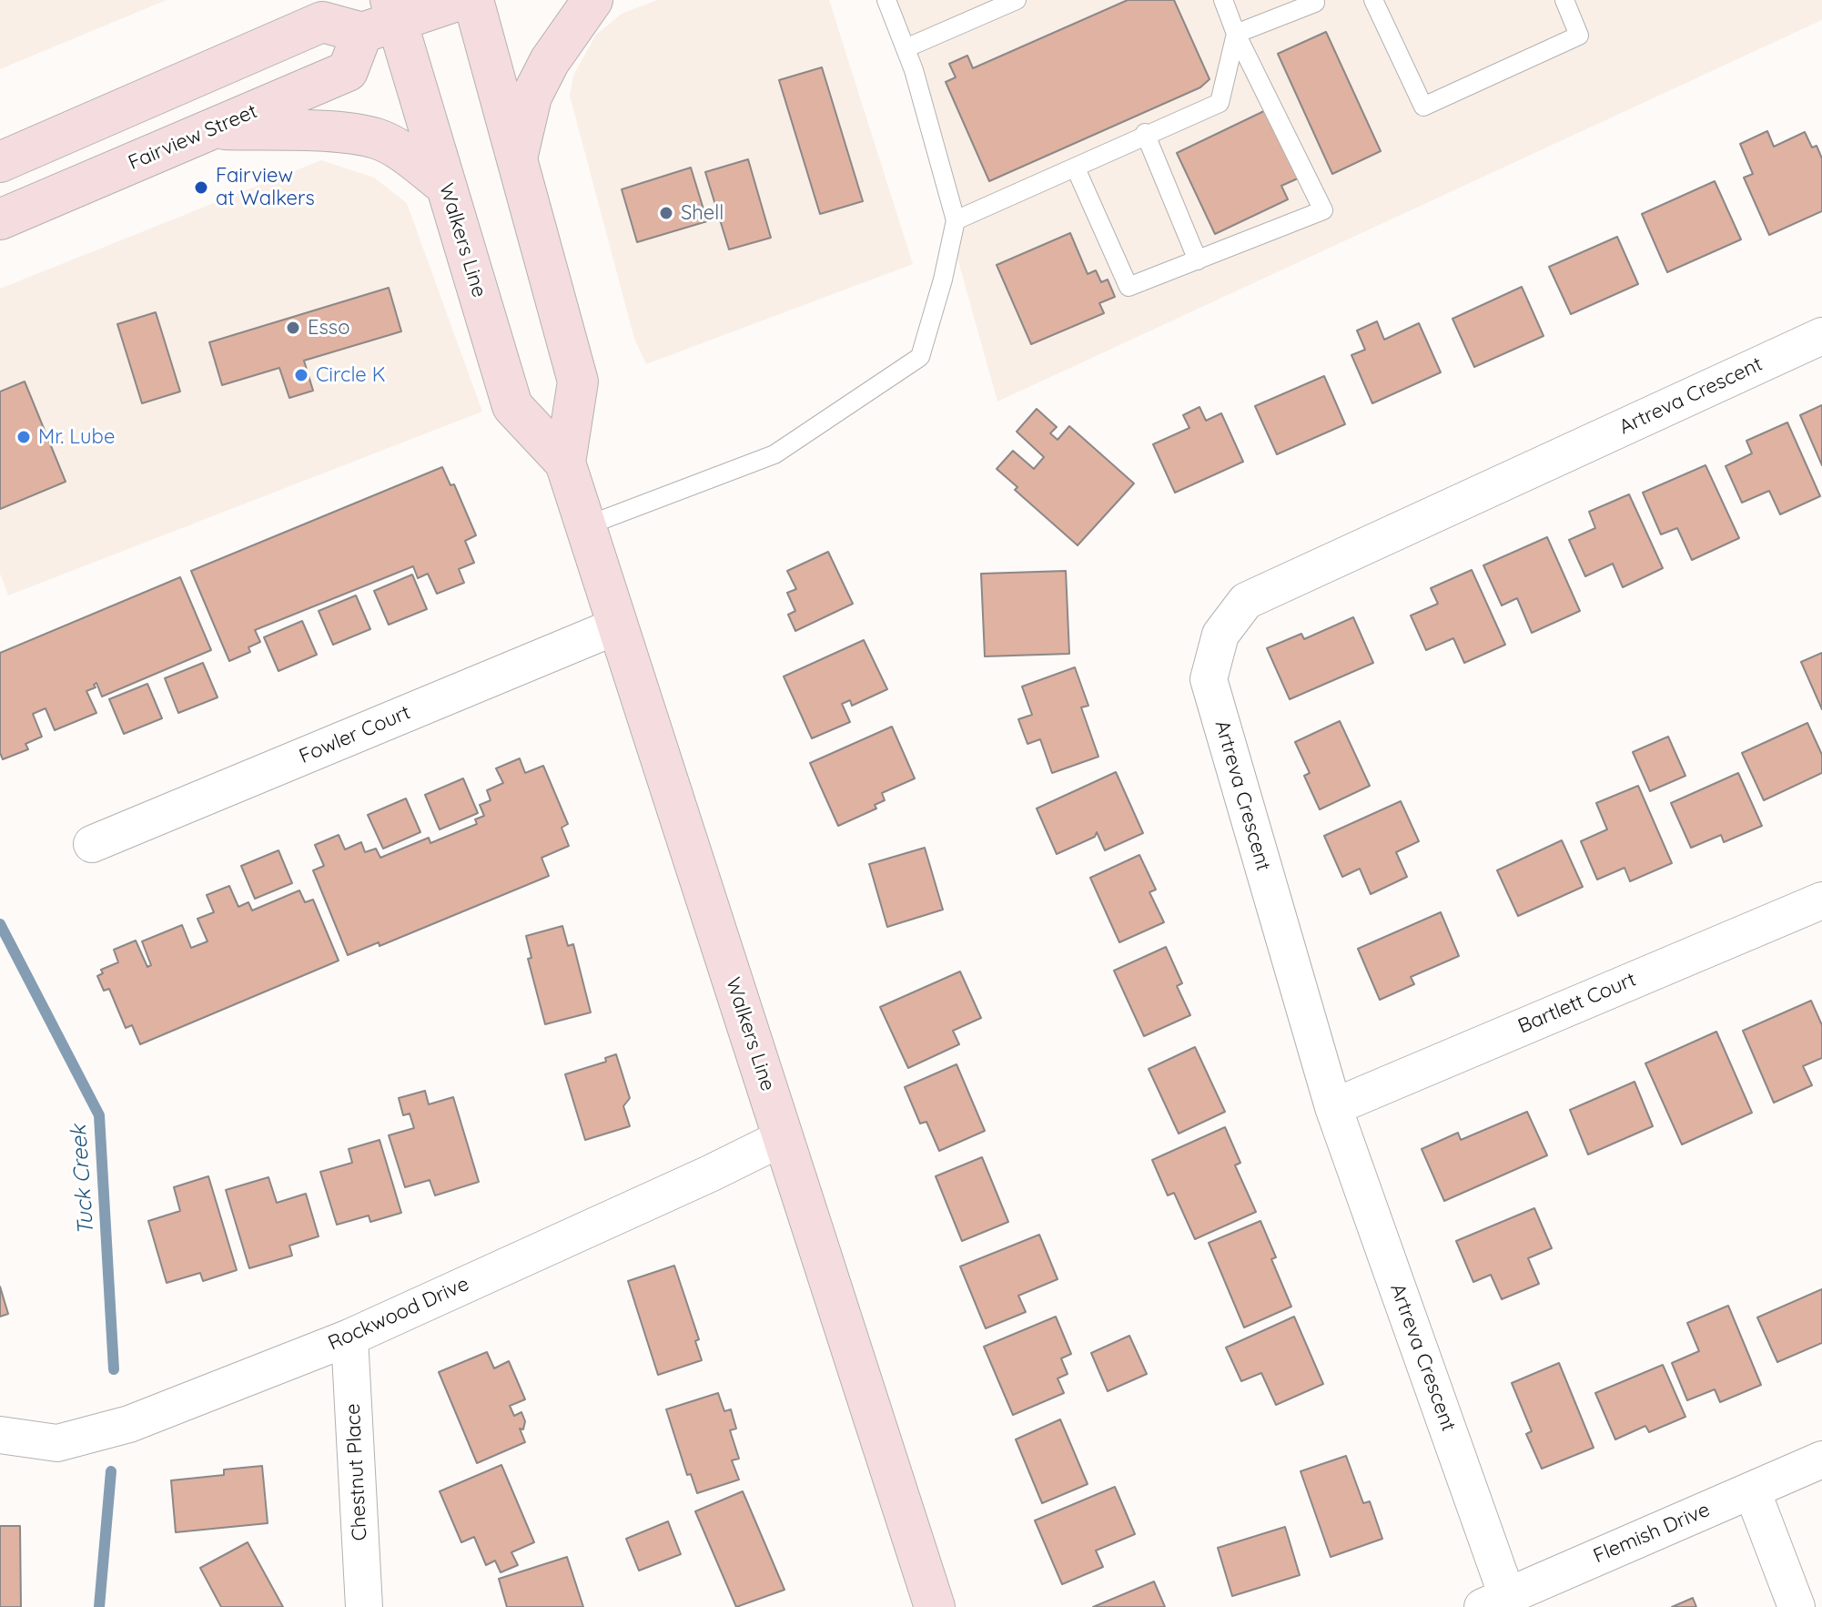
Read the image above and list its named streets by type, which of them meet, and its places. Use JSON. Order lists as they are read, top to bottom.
{
  "streets": {
    "main road": ["Fairview Street", "Walkers Line"],
    "street": [
      "Artreva Crescent",
      "Fowler Court",
      "Bartlett Court",
      "Rockwood Drive",
      "Chestnut Place",
      "Flemish Drive"
    ]
  },
  "crossings": [
    ["Fairview Street", "Walkers Line"],
    ["Walkers Line", "Fowler Court"],
    ["Walkers Line", "Rockwood Drive"],
    ["Artreva Crescent", "Bartlett Court"],
    ["Artreva Crescent", "Flemish Drive"],
    ["Rockwood Drive", "Chestnut Place"]
  ],
  "water": ["Tuck Creek"],
  "places": [
    "Fairview at Walkers",
    "Shell",
    "Esso",
    "Circle K",
    "Mr. Lube"
  ]
}
